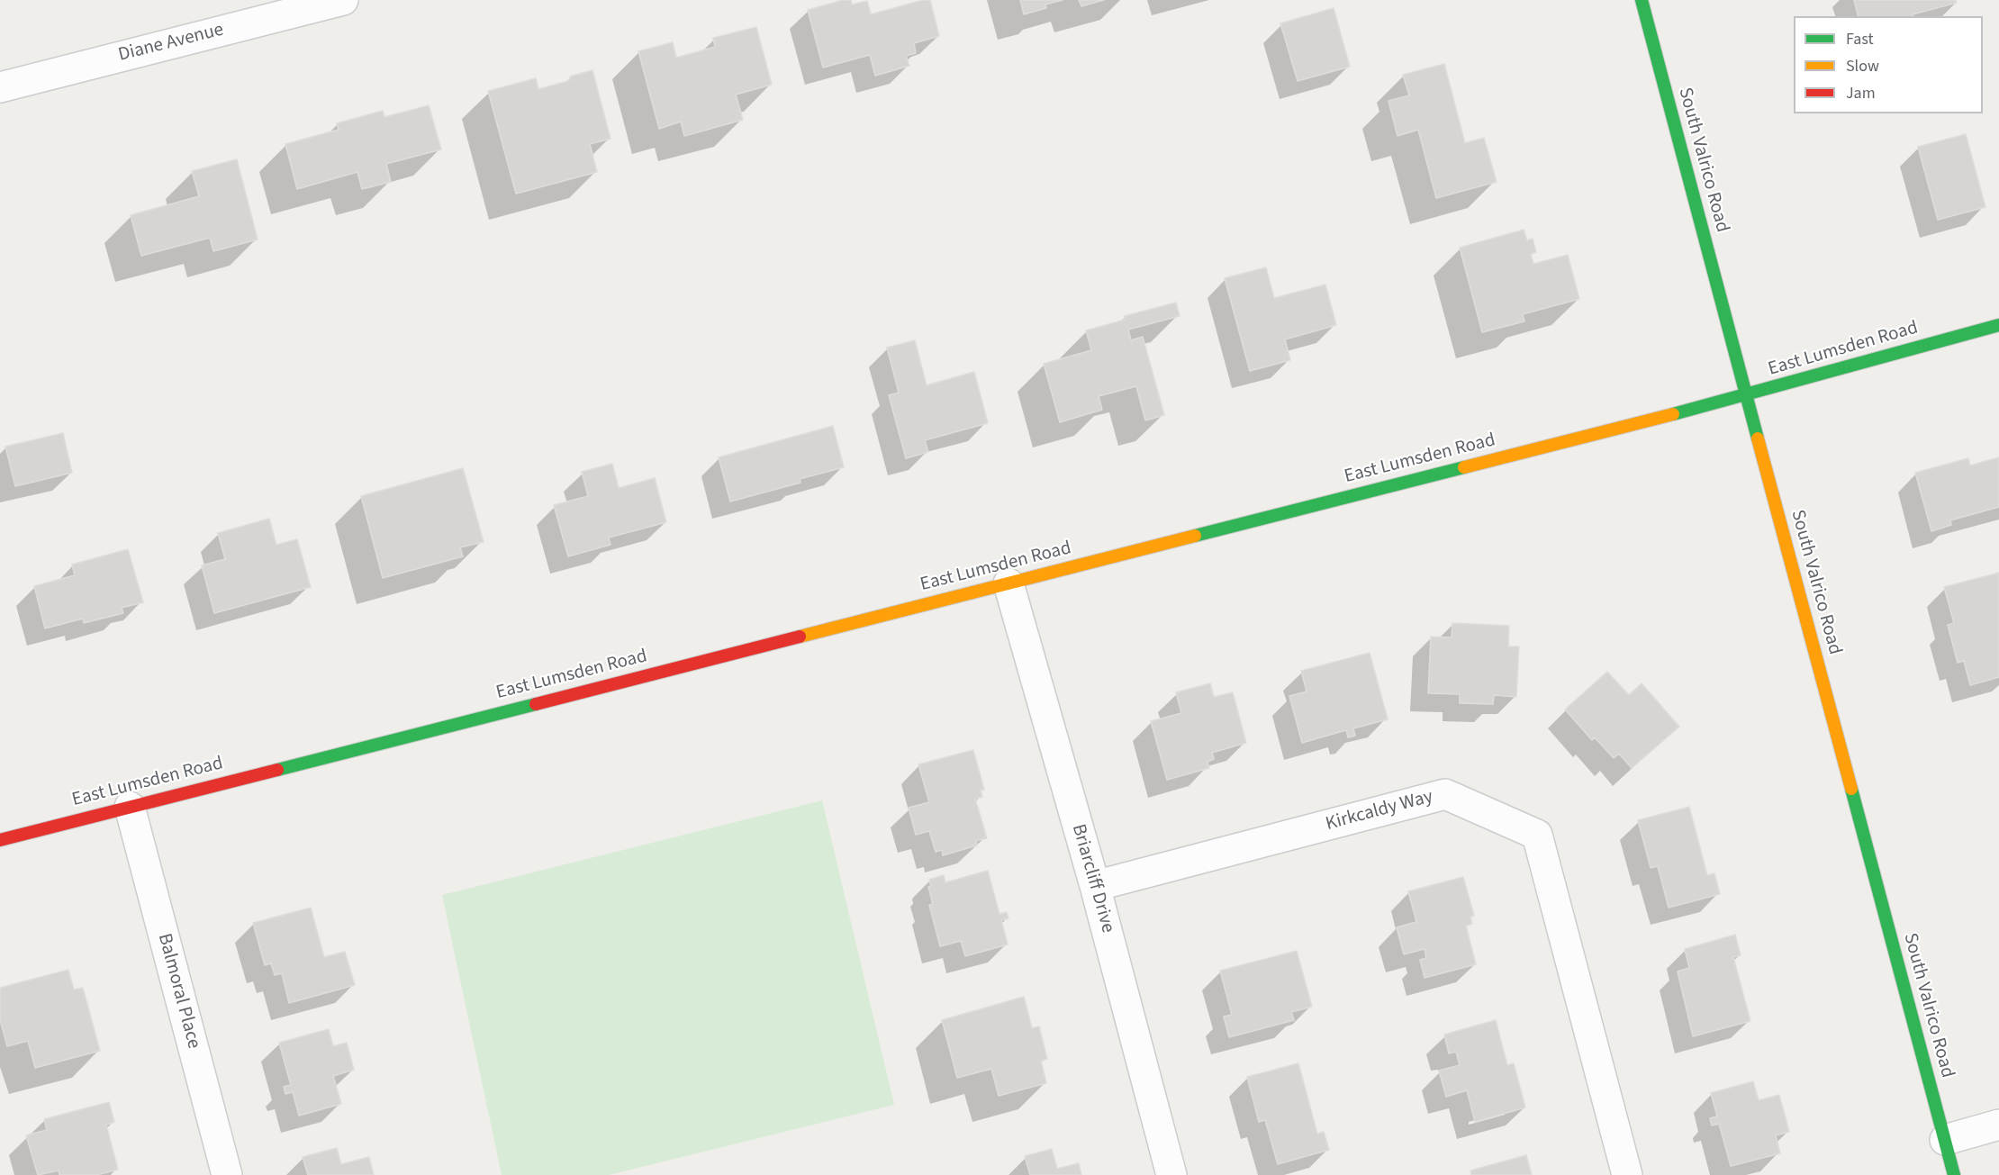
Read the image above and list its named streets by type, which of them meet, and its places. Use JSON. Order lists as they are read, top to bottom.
{
  "streets": {
    "street": [
      "Diane Avenue",
      "South Valrico Road",
      "East Lumsden Road",
      "Kirkcaldy Way",
      "Briarcliff Drive",
      "Balmoral Place"
    ]
  },
  "crossings": [
    ["South Valrico Road", "East Lumsden Road"],
    ["East Lumsden Road", "Briarcliff Drive"],
    ["East Lumsden Road", "Balmoral Place"],
    ["Kirkcaldy Way", "Briarcliff Drive"]
  ],
  "legend": ["Fast", "Slow", "Jam"]
}
